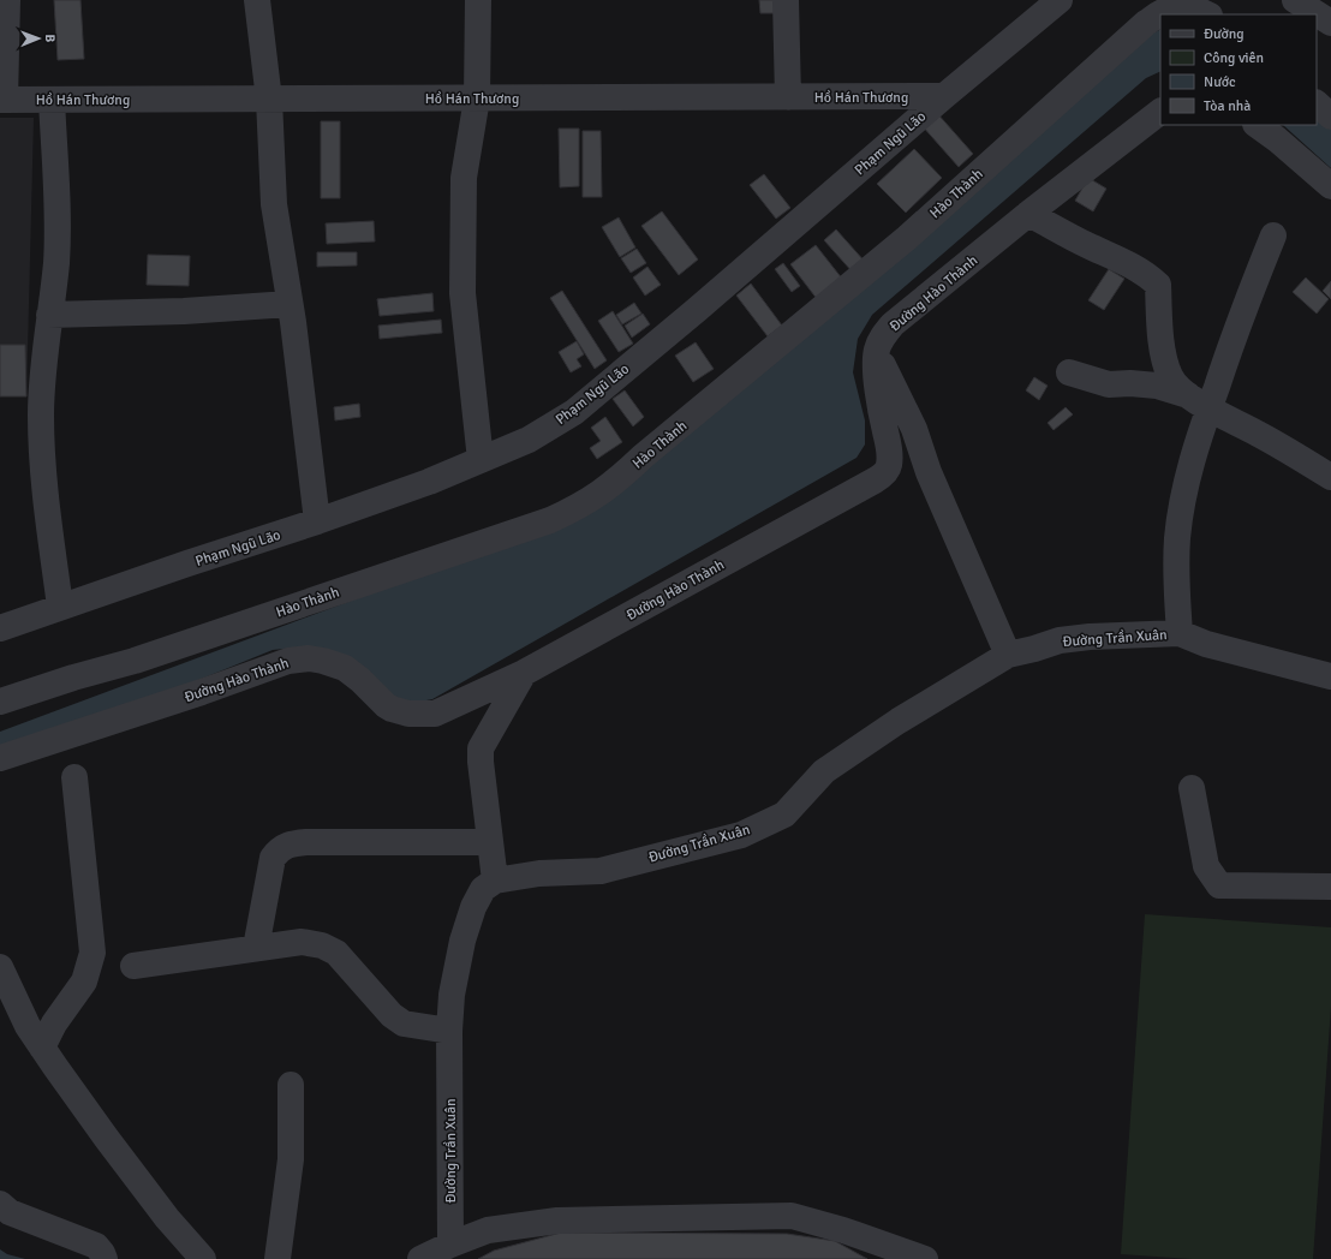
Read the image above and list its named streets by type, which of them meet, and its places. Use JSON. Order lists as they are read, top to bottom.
{
  "streets": {
    "street": [
      "Hồ Hán Thương",
      "Phạm Ngũ Lão",
      "Hào Thành",
      "Đường Hào Thành",
      "Đường Trần Xuân"
    ]
  },
  "crossings": [
    ["Hồ Hán Thương", "Phạm Ngũ Lão"]
  ],
  "legend": [
    "Đường",
    "Công viên",
    "Nước",
    "Tòa nhà"
  ],
  "north": "right"
}
